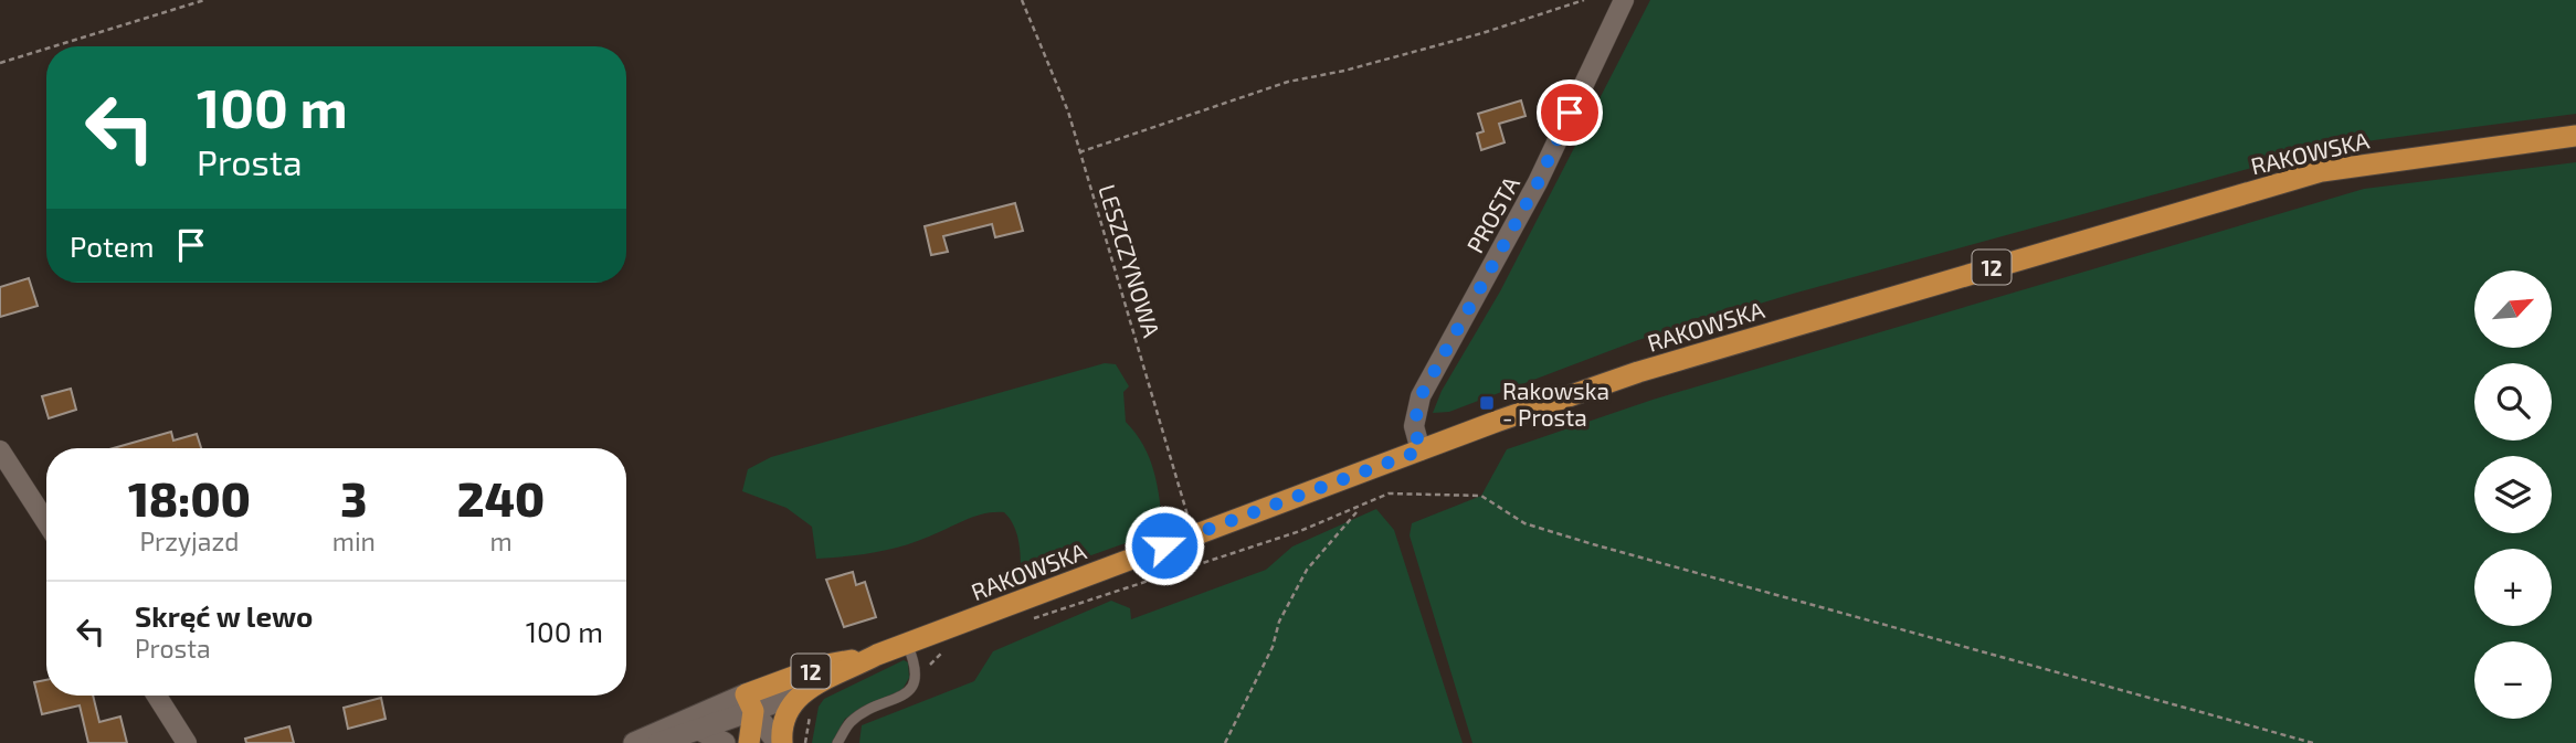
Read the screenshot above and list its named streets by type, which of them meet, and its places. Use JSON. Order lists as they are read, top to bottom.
{
  "streets": {
    "main road": ["RAKOWSKA", "12"],
    "street": ["PROSTA"],
    "path": ["LESZCZYNOWA"]
  },
  "crossings": [
    ["RAKOWSKA", "PROSTA"],
    ["RAKOWSKA", "LESZCZYNOWA"],
    ["RAKOWSKA", "12"]
  ],
  "places": {
    "transit": ["Rakowska - Prosta"]
  },
  "north": "top right",
  "page": {
    "turn": ["100 m", "Prosta"],
    "then": "Potem",
    "map_buttons": ["+", "−"],
    "eta": [
      "18:00",
      "Przyjazd",
      "3",
      "min",
      "240",
      "m"
    ],
    "list": [
      {
        "name": "Skręć w lewo",
        "note": "Prosta",
        "value": "100 m"
      }
    ]
  }
}
